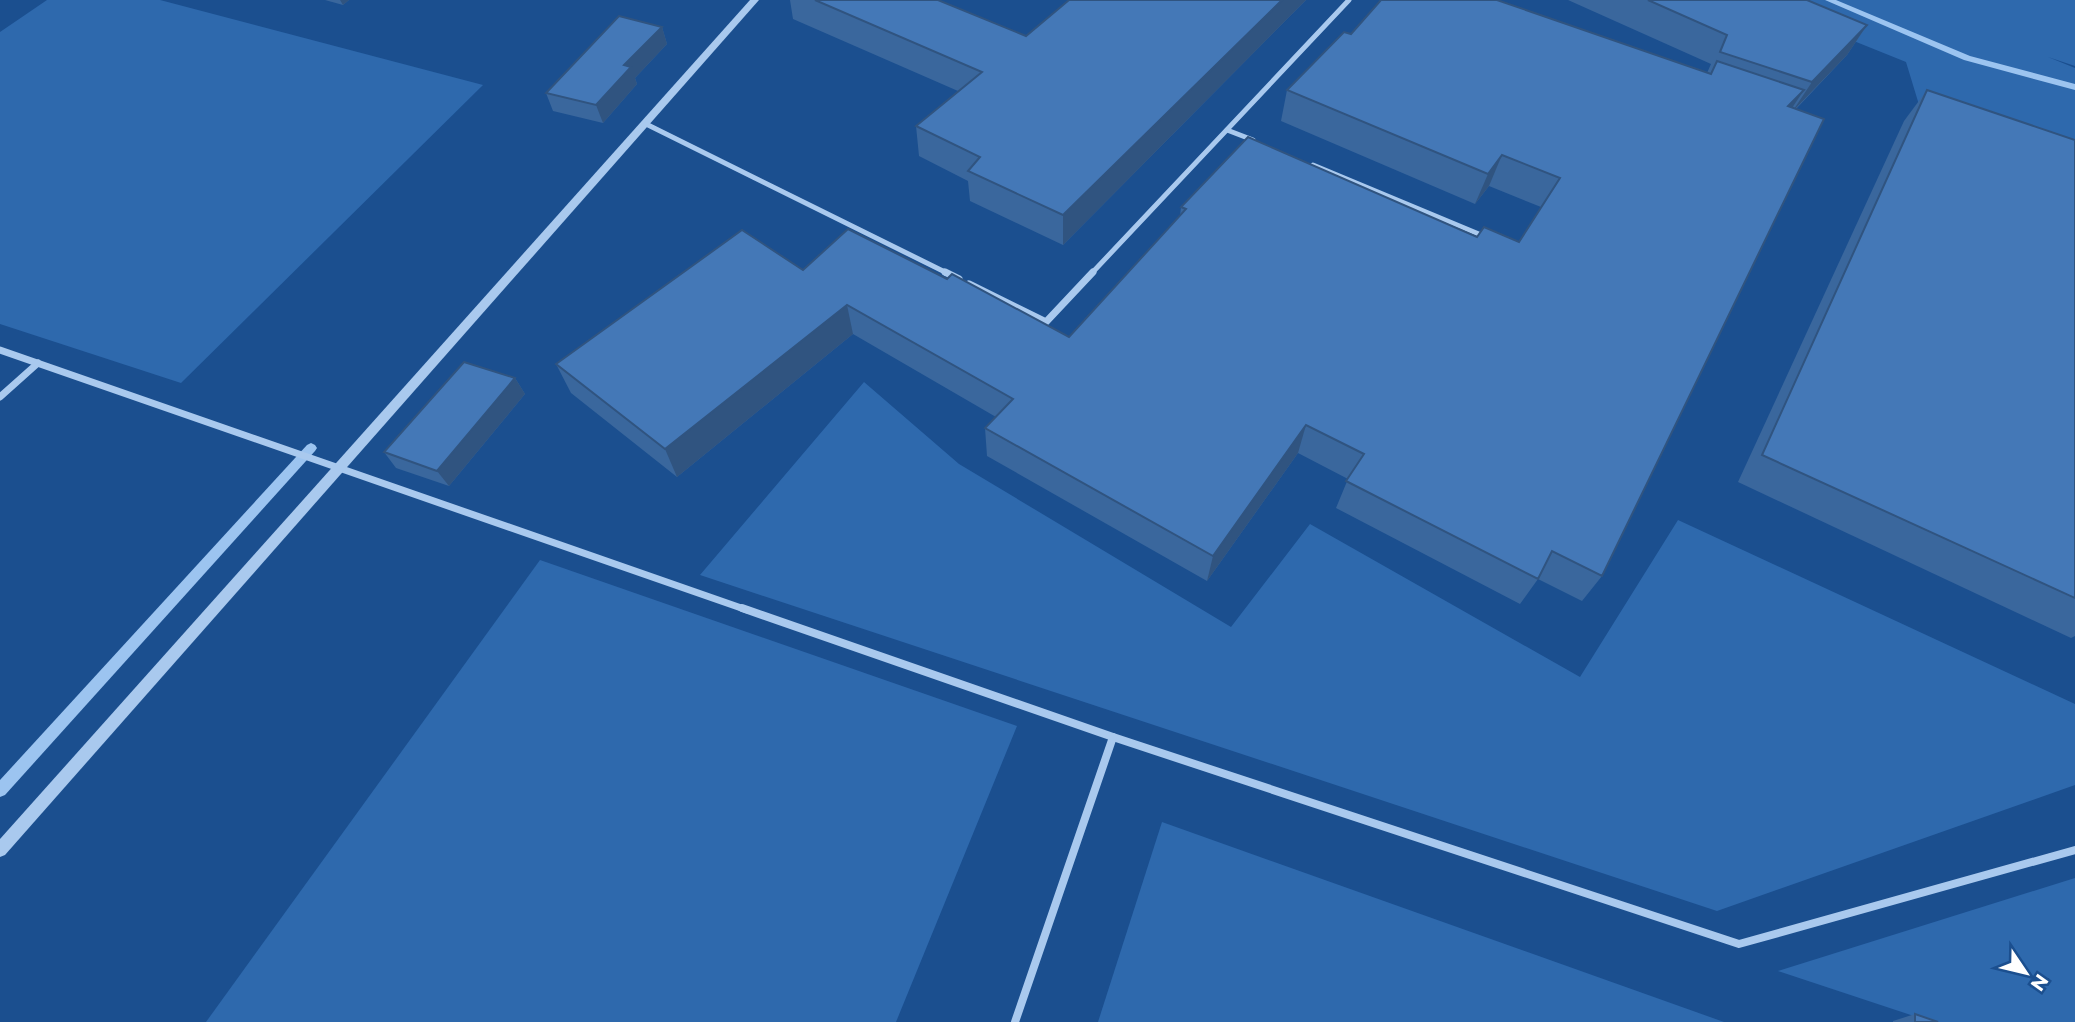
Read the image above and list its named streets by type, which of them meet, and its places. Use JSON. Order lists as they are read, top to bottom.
{
  "north": "bottom right"
}
